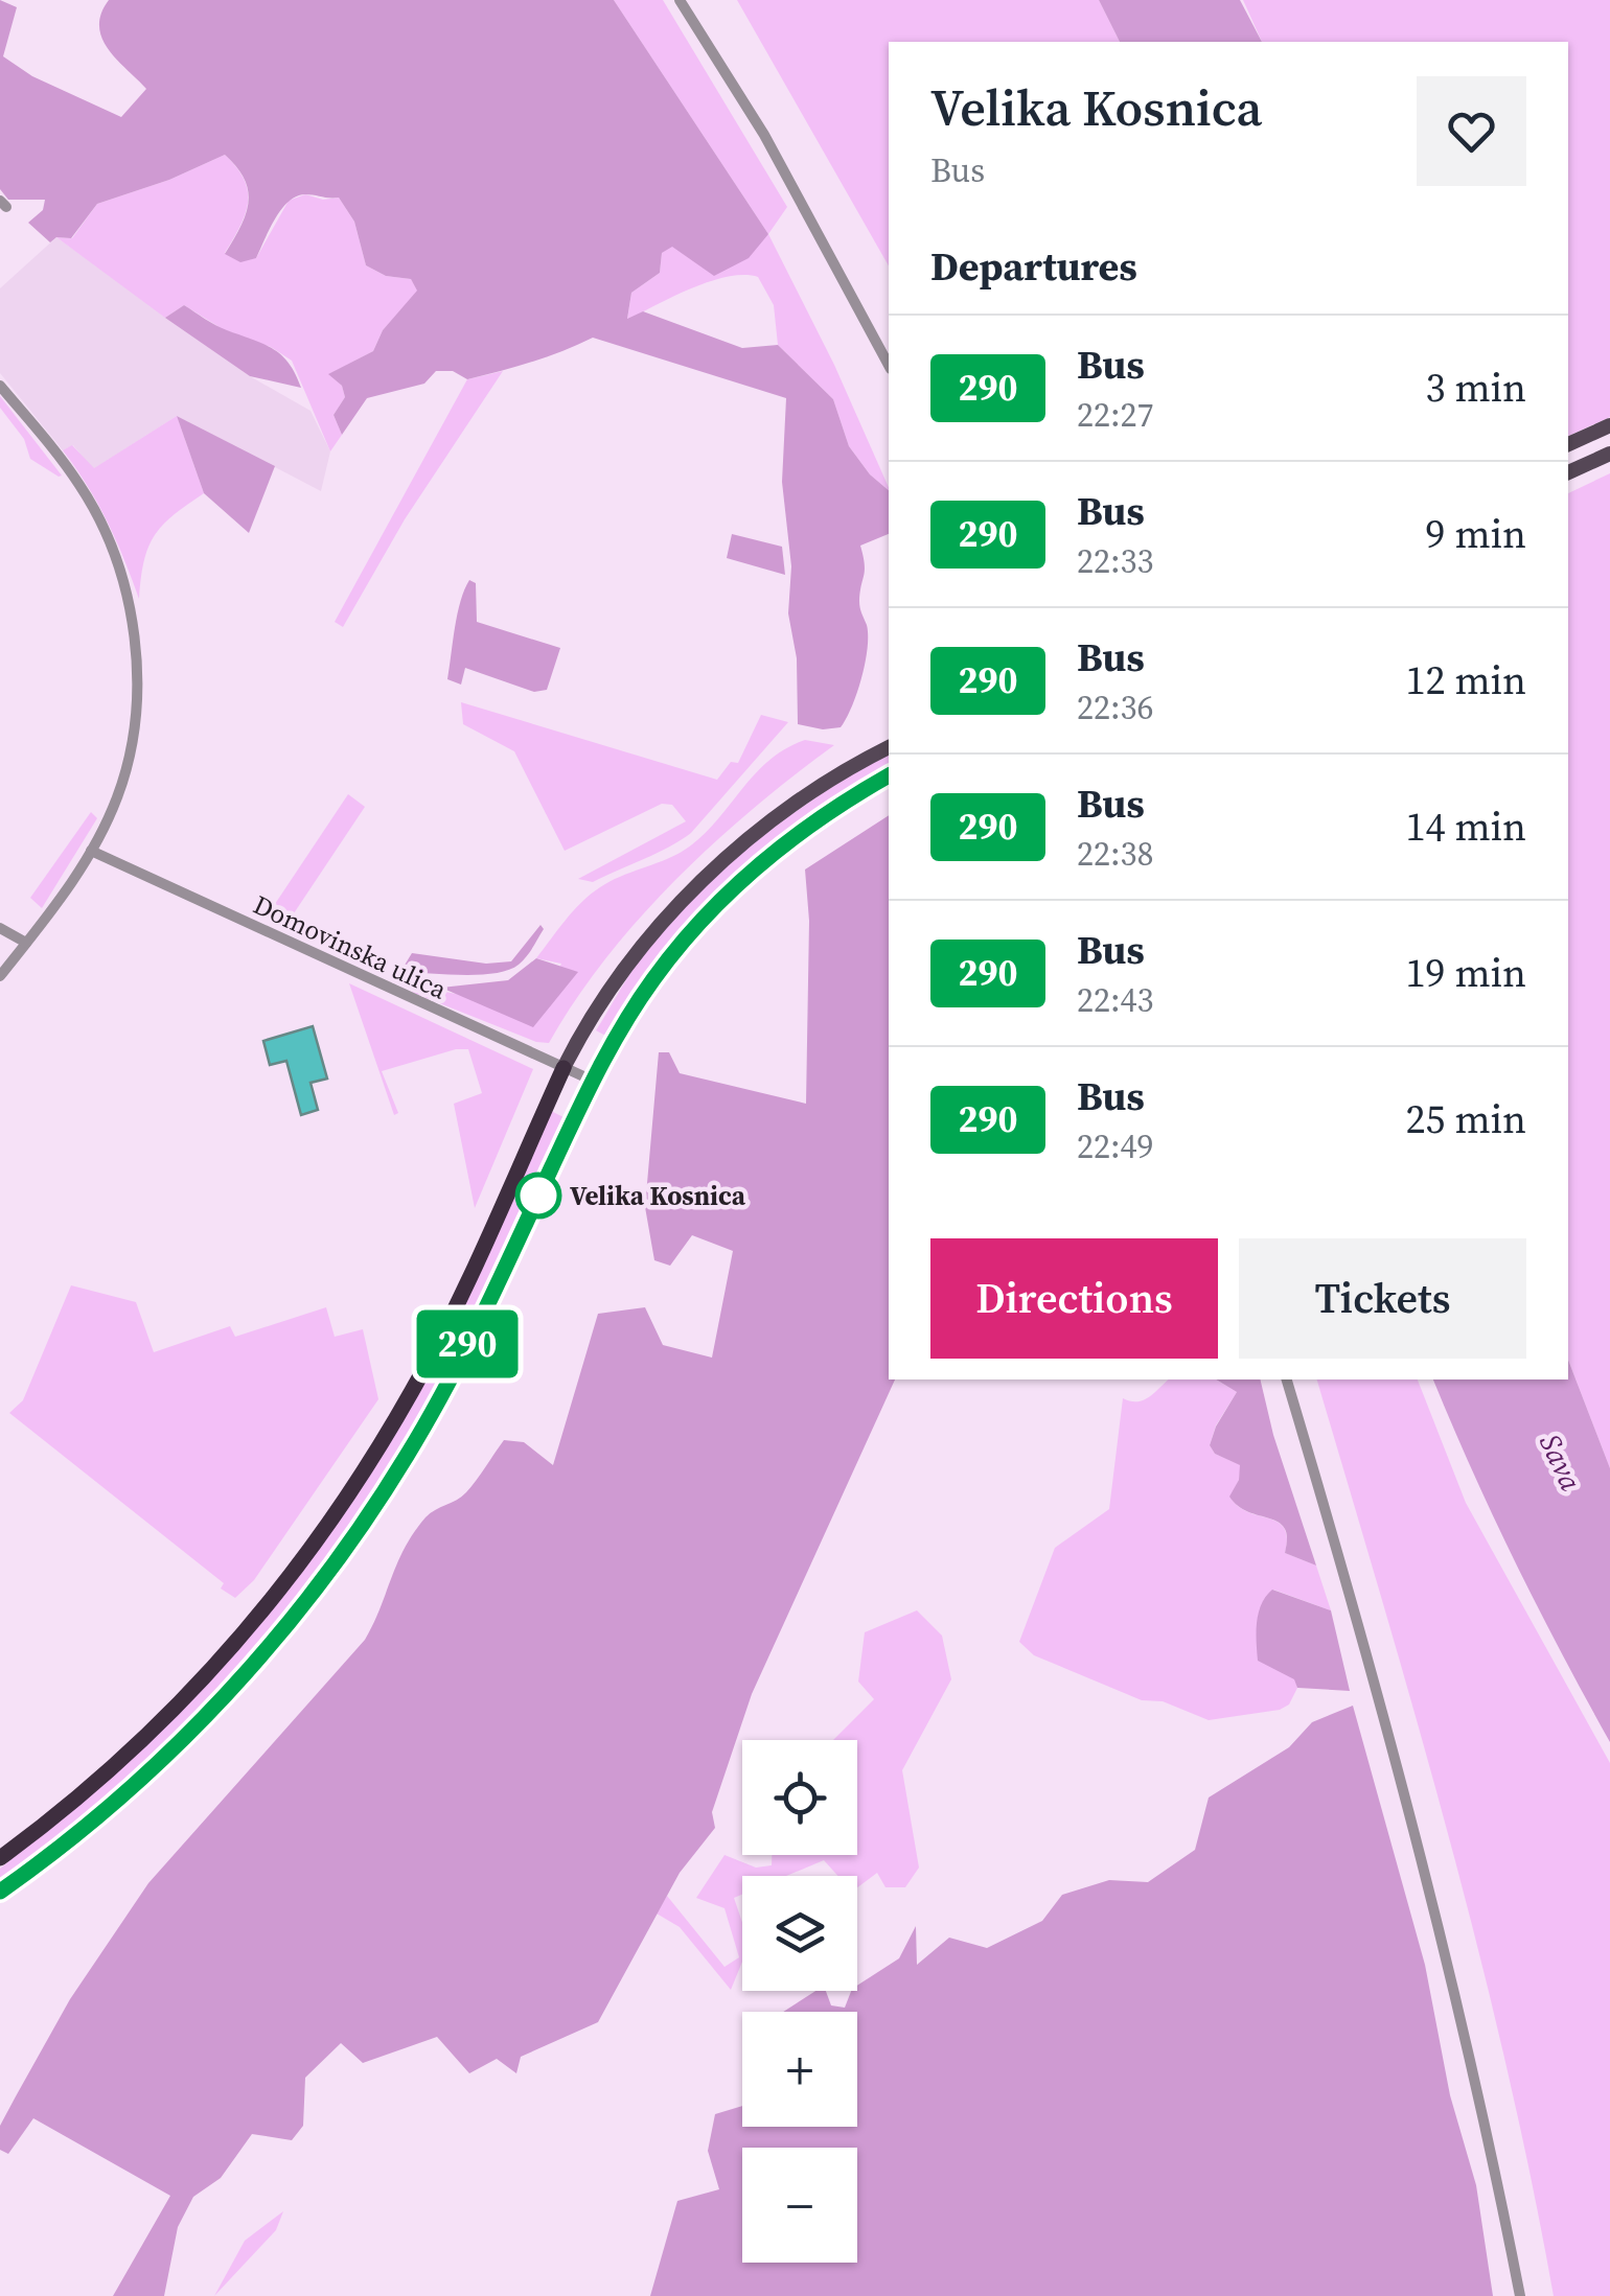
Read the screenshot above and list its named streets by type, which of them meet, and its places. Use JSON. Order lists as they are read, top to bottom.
{
  "streets": {
    "street": ["Domovinska ulica"]
  },
  "water": ["Sava"],
  "places": ["Velika Kosnica"],
  "lines": ["bus line 290"],
  "page": {
    "on_map": "290",
    "heading": [
      ["Velika Kosnica", "Bus"],
      "Departures"
    ],
    "list": [
      {
        "mark": "290",
        "name": "Bus",
        "note": "22:27",
        "value": "3 min"
      },
      {
        "mark": "290",
        "name": "Bus",
        "note": "22:33",
        "value": "9 min"
      },
      {
        "mark": "290",
        "name": "Bus",
        "note": "22:36",
        "value": "12 min"
      },
      {
        "mark": "290",
        "name": "Bus",
        "note": "22:38",
        "value": "14 min"
      },
      {
        "mark": "290",
        "name": "Bus",
        "note": "22:43",
        "value": "19 min"
      },
      {
        "mark": "290",
        "name": "Bus",
        "note": "22:49",
        "value": "25 min"
      }
    ],
    "buttons": ["Directions", "Tickets"],
    "map_buttons": ["+", "−"]
  }
}
